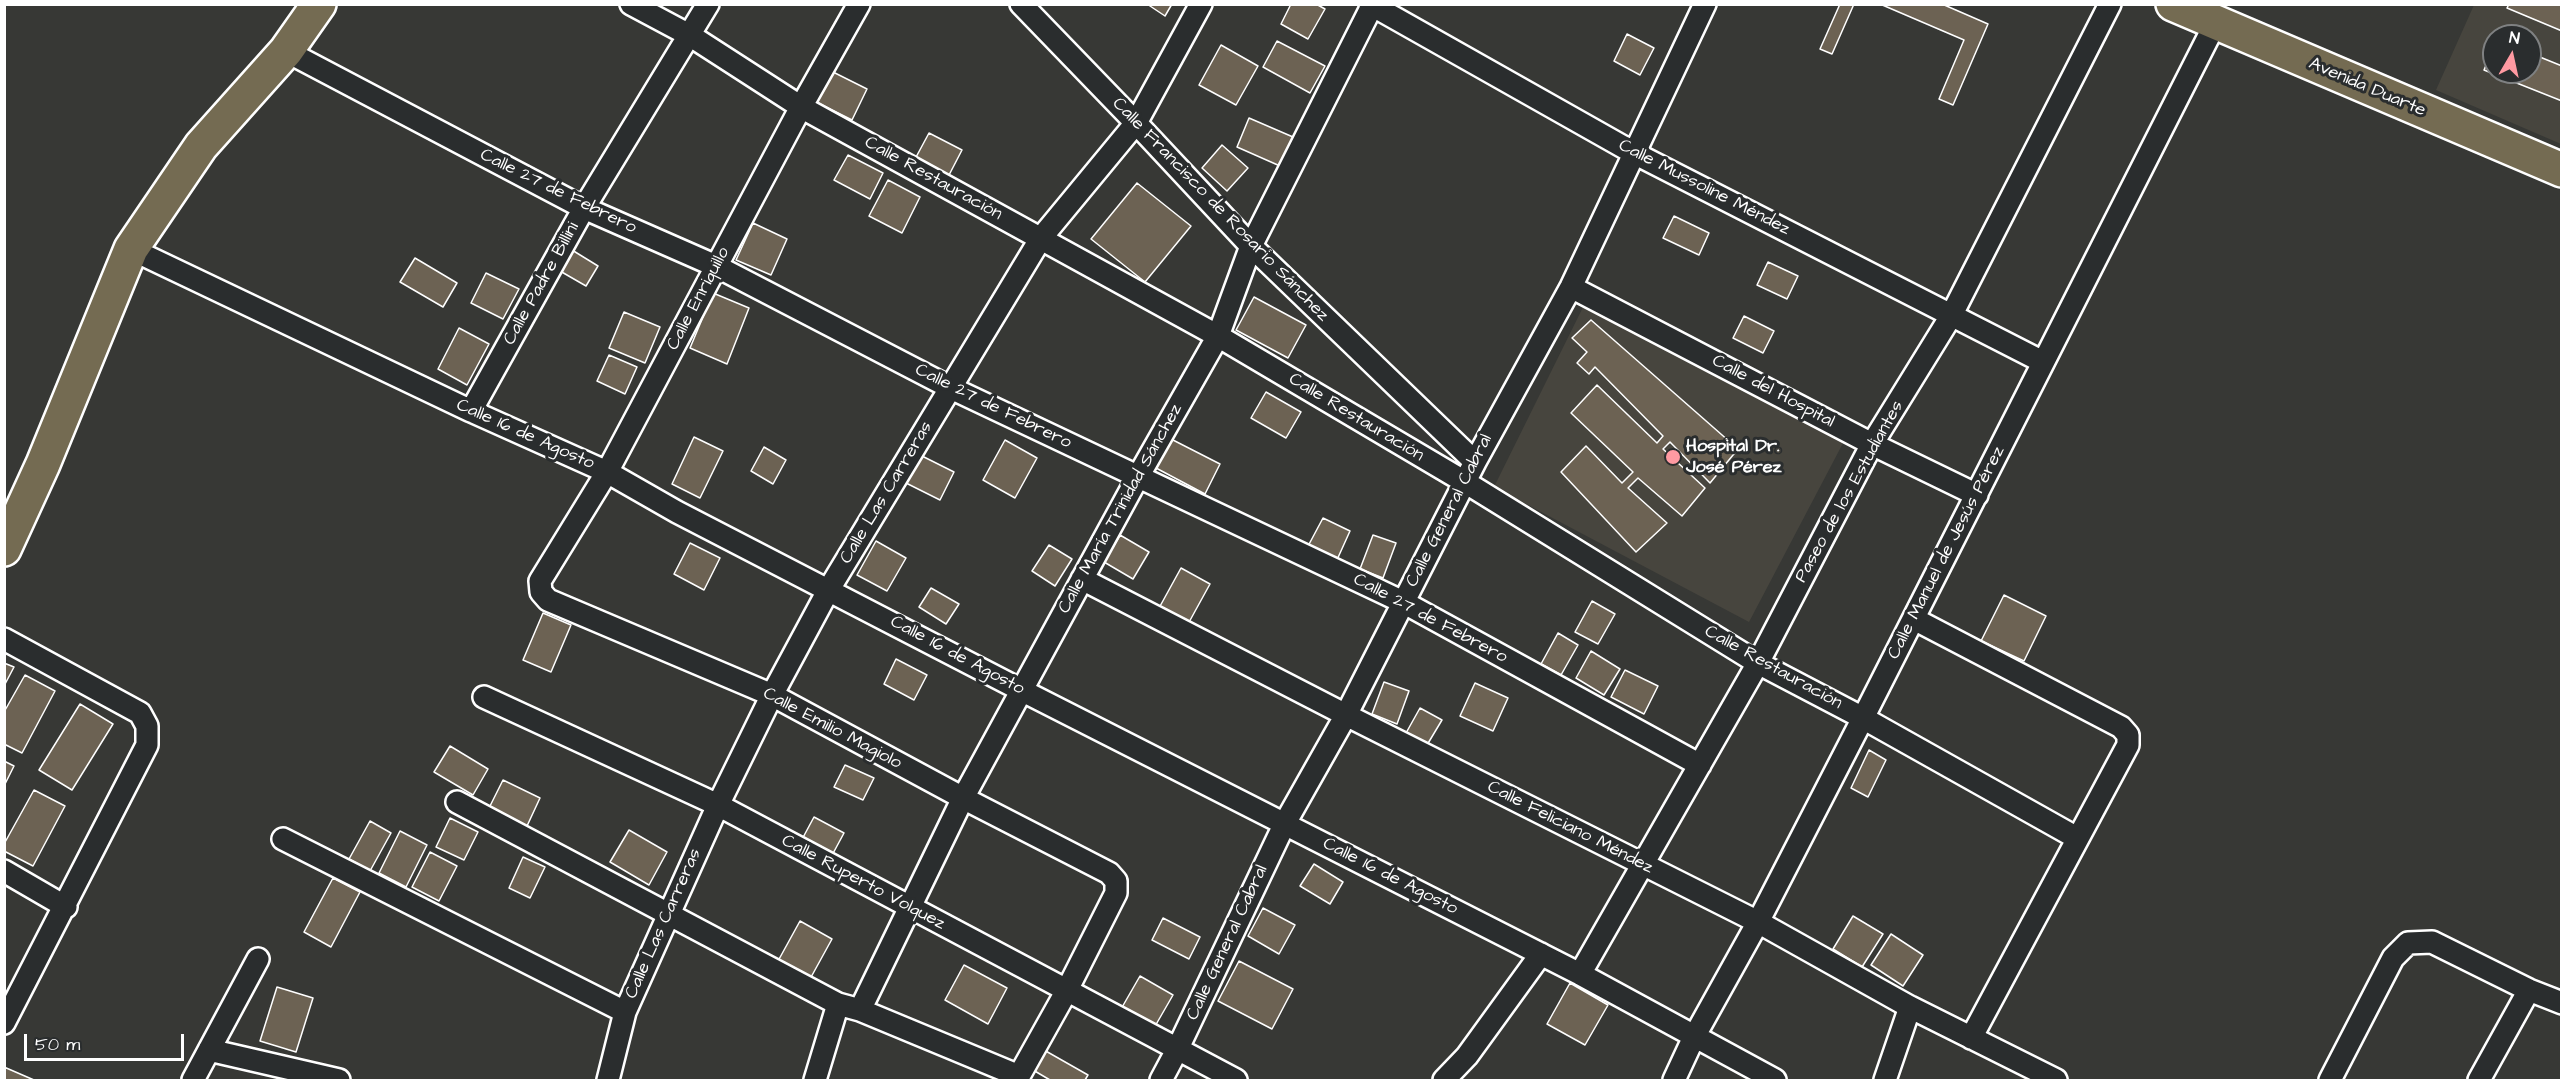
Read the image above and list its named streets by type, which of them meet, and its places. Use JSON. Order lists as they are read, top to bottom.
{
  "streets": {
    "main road": ["Avenida Duarte"],
    "street": [
      "Calle Restauración",
      "Calle Mussoline Méndez",
      "Calle 27 de Febrero",
      "Calle Francisco de Rosario Sánchez",
      "Calle Padre Billini",
      "Calle Enriquillo",
      "Calle del Hospital",
      "Calle 16 de Agosto",
      "Paseo de los Estudiantes",
      "Calle Las Carreras",
      "Calle María Trinidad Sánchez",
      "Calle General Cabral",
      "Calle Manuel de Jesús Pérez",
      "Calle Emilio Magiolo",
      "Calle Feliciano Méndez",
      "Calle Ruperto Volquez"
    ]
  },
  "crossings": [
    ["Avenida Duarte", "Calle Manuel de Jesús Pérez"],
    ["Calle Restauración", "Calle Padre Billini"],
    ["Calle Restauración", "Calle Enriquillo"],
    ["Calle Restauración", "Paseo de los Estudiantes"],
    ["Calle Restauración", "Calle Las Carreras"],
    ["Calle Restauración", "Calle María Trinidad Sánchez"],
    ["Calle Restauración", "Calle General Cabral"],
    ["Calle Restauración", "Calle Manuel de Jesús Pérez"],
    ["Calle Mussoline Méndez", "Paseo de los Estudiantes"],
    ["Calle Mussoline Méndez", "Calle María Trinidad Sánchez"],
    ["Calle Mussoline Méndez", "Calle General Cabral"],
    ["Calle Mussoline Méndez", "Calle Manuel de Jesús Pérez"],
    ["Calle 27 de Febrero", "Calle Padre Billini"],
    ["Calle 27 de Febrero", "Calle Enriquillo"],
    ["Calle 27 de Febrero", "Paseo de los Estudiantes"],
    ["Calle 27 de Febrero", "Calle Las Carreras"],
    ["Calle 27 de Febrero", "Calle María Trinidad Sánchez"],
    ["Calle 27 de Febrero", "Calle General Cabral"],
    ["Calle Francisco de Rosario Sánchez", "Calle Las Carreras"],
    ["Calle Francisco de Rosario Sánchez", "Calle María Trinidad Sánchez"],
    ["Calle Francisco de Rosario Sánchez", "Calle General Cabral"],
    ["Calle Padre Billini", "Calle 16 de Agosto"],
    ["Calle Enriquillo", "Calle 16 de Agosto"],
    ["Calle Enriquillo", "Calle Emilio Magiolo"],
    ["Calle del Hospital", "Paseo de los Estudiantes"],
    ["Calle del Hospital", "Calle General Cabral"],
    ["Calle del Hospital", "Calle Manuel de Jesús Pérez"],
    ["Calle 16 de Agosto", "Paseo de los Estudiantes"],
    ["Calle 16 de Agosto", "Calle Las Carreras"],
    ["Calle 16 de Agosto", "Calle María Trinidad Sánchez"],
    ["Calle 16 de Agosto", "Calle General Cabral"],
    ["Calle 16 de Agosto", "Calle Manuel de Jesús Pérez"],
    ["Paseo de los Estudiantes", "Calle Feliciano Méndez"],
    ["Calle Las Carreras", "Calle Emilio Magiolo"],
    ["Calle Las Carreras", "Calle Ruperto Volquez"],
    ["Calle María Trinidad Sánchez", "Calle Emilio Magiolo"],
    ["Calle María Trinidad Sánchez", "Calle Feliciano Méndez"],
    ["Calle María Trinidad Sánchez", "Calle Ruperto Volquez"],
    ["Calle General Cabral", "Calle Feliciano Méndez"],
    ["Calle General Cabral", "Calle Ruperto Volquez"],
    ["Calle Manuel de Jesús Pérez", "Calle Feliciano Méndez"],
    ["Calle Emilio Magiolo", "Calle Ruperto Volquez"]
  ],
  "places": ["Hospital Dr. José Pérez"],
  "scale_bar": "50 m",
  "north": "top"
}
